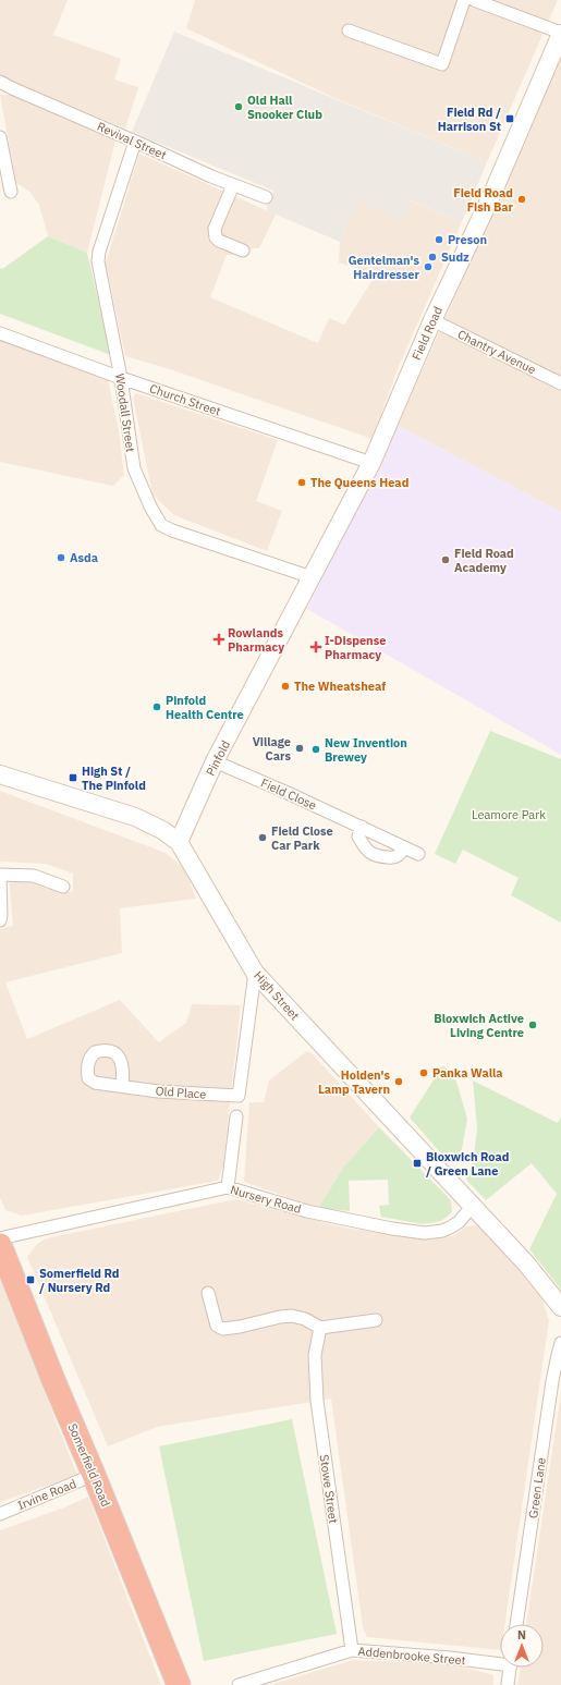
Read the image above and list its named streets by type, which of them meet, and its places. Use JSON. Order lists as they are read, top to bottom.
{
  "streets": {
    "highway": ["Somerfield Road"],
    "street": [
      "Revival Street",
      "Field Road",
      "Chantry Avenue",
      "Church Street",
      "Woodall Street",
      "Pinfold",
      "Field Close",
      "High Street",
      "Old Place",
      "Nursery Road",
      "Green Lane",
      "Stowe Street",
      "Irvine Road",
      "Addenbrooke Street"
    ]
  },
  "crossings": [
    ["Revival Street", "Woodall Street"],
    ["Field Road", "Chantry Avenue"],
    ["Field Road", "Church Street"],
    ["Field Road", "Woodall Street"],
    ["Field Road", "Pinfold"],
    ["Church Street", "Woodall Street"],
    ["Pinfold", "Field Close"],
    ["Pinfold", "High Street"],
    ["High Street", "Old Place"],
    ["High Street", "Nursery Road"],
    ["Somerfield Road", "Irvine Road"],
    ["Stowe Street", "Addenbrooke Street"]
  ],
  "parks": ["Leamore Park"],
  "places": {
    "other": [
      "Old Hall Snooker Club",
      "Field Road Fish Bar",
      "Preson",
      "Sudz",
      "Gentelman's Hairdresser",
      "The Queens Head",
      "Asda",
      "Field Road Academy",
      "The Wheatsheaf",
      "Pinfold Health Centre",
      "Village Cars",
      "New Invention Brewey",
      "Field Close Car Park",
      "Bloxwich Active Living Centre",
      "Panka Walla",
      "Holden's Lamp Tavern"
    ],
    "transit": [
      "Field Rd / Harrison St",
      "High St / The Pinfold",
      "Bloxwich Road / Green Lane",
      "Somerfield Rd / Nursery Rd"
    ],
    "health": ["Rowlands Pharmacy", "I-Dispense Pharmacy"]
  },
  "north": "top"
}
